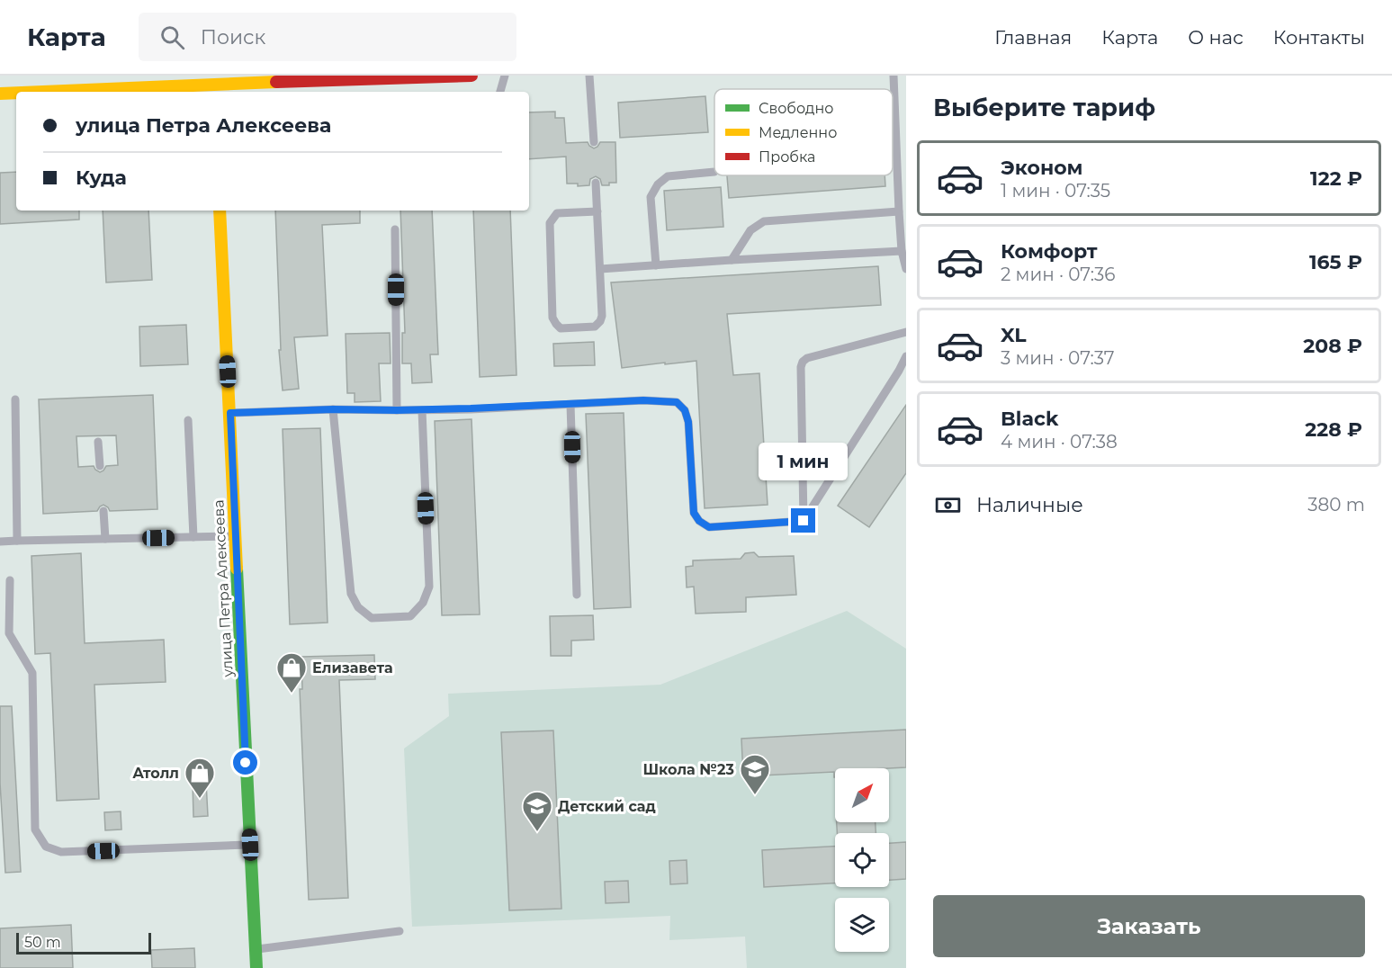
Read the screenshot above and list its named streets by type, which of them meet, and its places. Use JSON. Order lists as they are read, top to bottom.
{
  "streets": {
    "main road": ["улица Петра Алексеева"]
  },
  "places": {
    "shop": ["Елизавета", "Атолл"],
    "school or university": ["Школа №23", "Детский сад"]
  },
  "legend": ["Свободно", "Медленно", "Пробка"],
  "scale_bar": "50 m",
  "north": "top right",
  "page": {
    "header": "Карта",
    "search": "Поиск",
    "nav": [
      "Главная",
      "Карта",
      "О нас",
      "Контакты"
    ],
    "heading": "Выберите тариф",
    "banner": ["улица Петра Алексеева", "Куда"],
    "list": [
      {
        "name": "Эконом",
        "note": "1 мин · 07:35",
        "value": "122 ₽"
      },
      {
        "name": "Комфорт",
        "note": "2 мин · 07:36",
        "value": "165 ₽"
      },
      {
        "name": "XL",
        "note": "3 мин · 07:37",
        "value": "208 ₽"
      },
      {
        "name": "Black",
        "note": "4 мин · 07:38",
        "value": "228 ₽"
      }
    ],
    "bubble": "1 мин",
    "pay": ["Наличные", "380 m"],
    "buttons": "Заказать",
    "scale": "50 m"
  }
}
